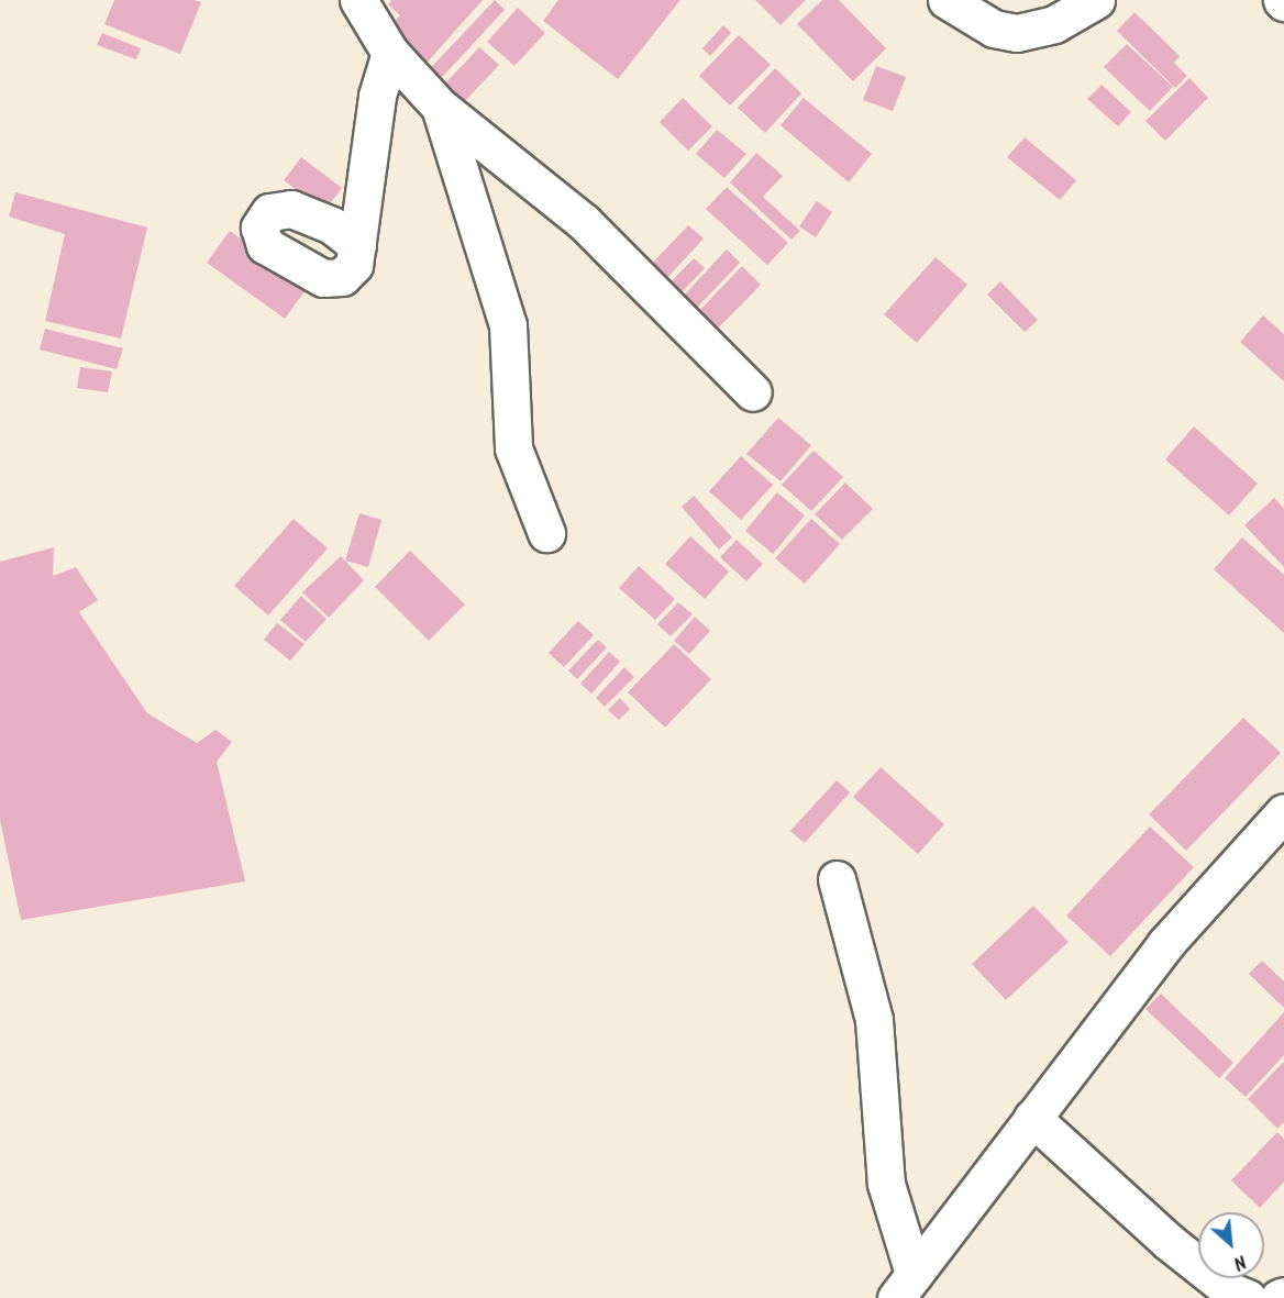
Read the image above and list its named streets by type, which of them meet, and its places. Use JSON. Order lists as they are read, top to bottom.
{
  "north": "bottom right"
}
